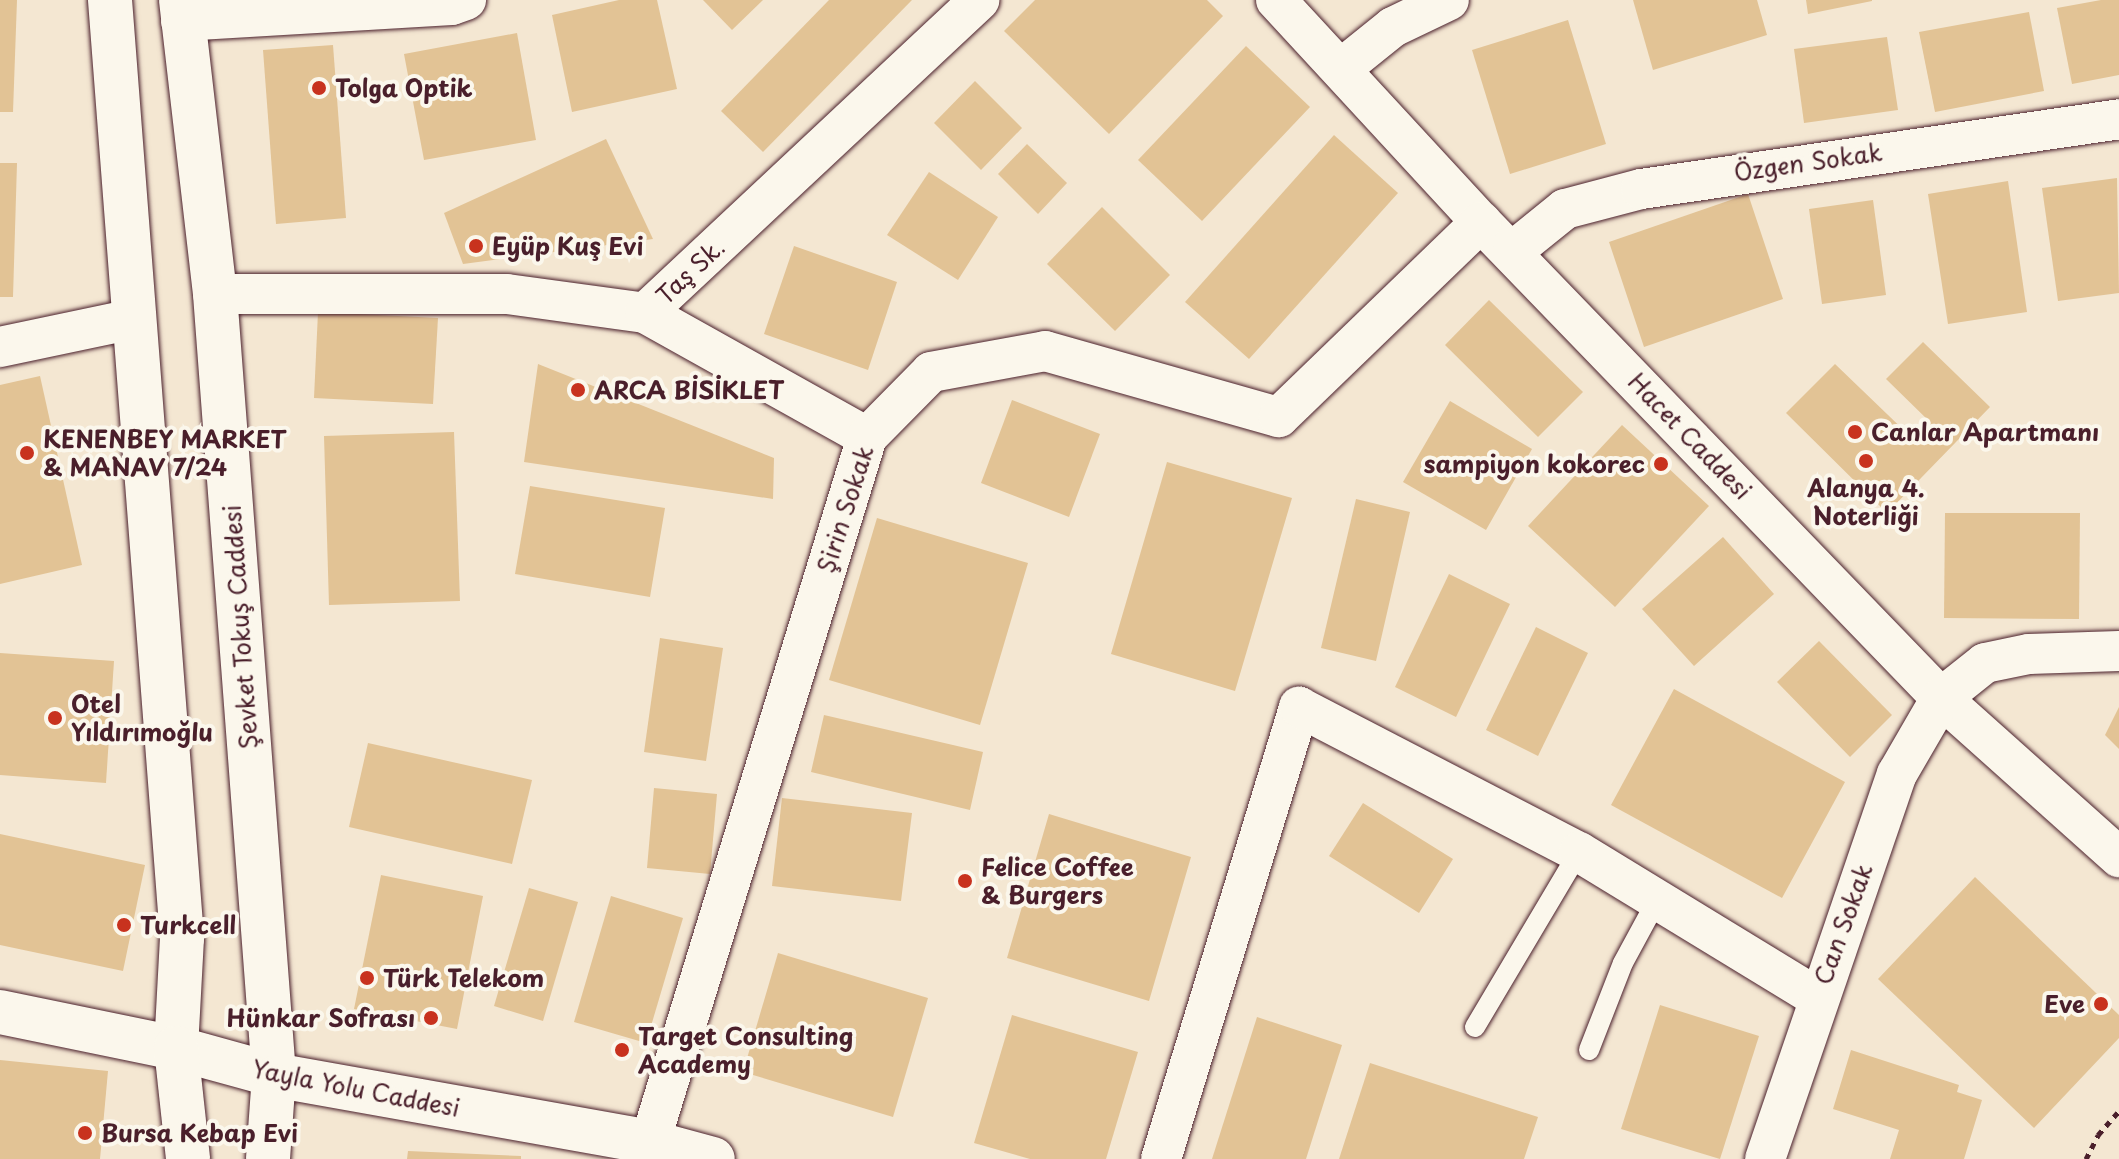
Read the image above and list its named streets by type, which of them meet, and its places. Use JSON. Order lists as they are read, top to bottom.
{
  "streets": {
    "main road": ["Şevket Tokuş Caddesi", "Yayla Yolu Caddesi"],
    "street": [
      "Özgen Sokak",
      "Taş Sk.",
      "Hacet Caddesi",
      "Şirin Sokak",
      "Can Sokak"
    ]
  },
  "crossings": [
    ["Özgen Sokak", "Hacet Caddesi"],
    ["Taş Sk.", "Şevket Tokuş Caddesi"],
    ["Hacet Caddesi", "Şirin Sokak"],
    ["Hacet Caddesi", "Can Sokak"],
    ["Şirin Sokak", "Yayla Yolu Caddesi"],
    ["Şevket Tokuş Caddesi", "Yayla Yolu Caddesi"]
  ],
  "places": [
    "Tolga Optik",
    "Eyüp Kuş Evi",
    "ARCA BİSİKLET",
    "Canlar Apartmanı",
    "KENENBEY MARKET & MANAV 7/24",
    "Alanya 4. Noterliği",
    "sampiyon kokorec",
    "Otel Yıldırımoğlu",
    "Felice Coffee & Burgers",
    "Turkcell",
    "Türk Telekom",
    "Eve",
    "Hünkar Sofrası",
    "Target Consulting Academy",
    "Bursa Kebap Evi"
  ]
}
